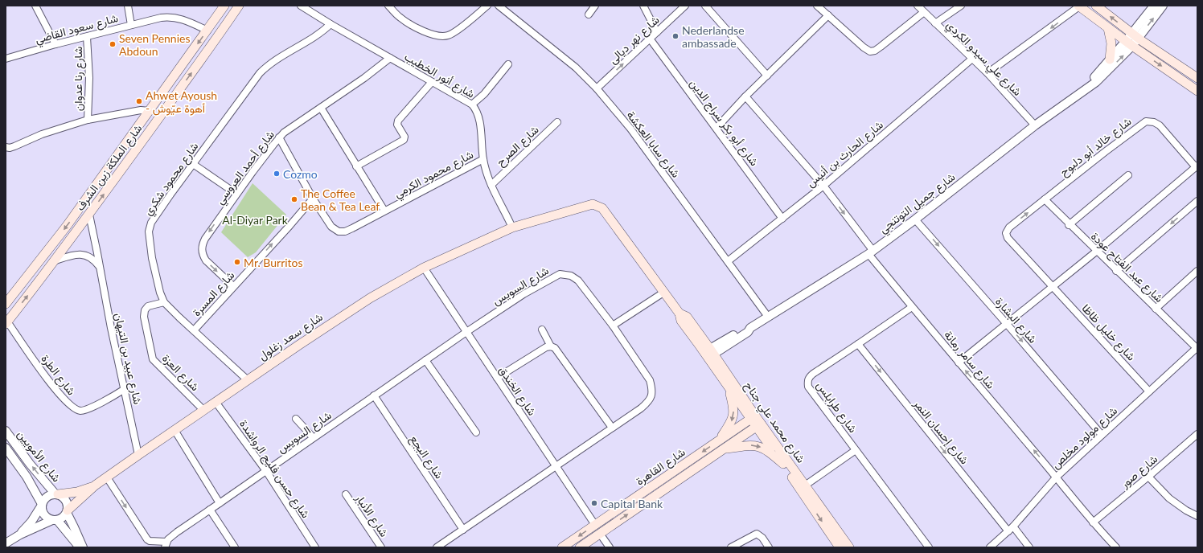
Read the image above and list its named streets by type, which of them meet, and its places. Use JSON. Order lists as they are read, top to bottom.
{
  "streets": {
    "main road": [
      "شارع الملكة زين الشرف",
      "شارع سعد زغلول",
      "شارع محمد علي جناح",
      "شارع القاهرة"
    ],
    "street": [
      "شارع سعود القاضي",
      "شارع نهر ديالى",
      "شارع علي سيدو الكردي",
      "شارع أنور الخطيب",
      "شارع رنا عدوان",
      "شارع أبو بكر سراج الدين",
      "شارع سابا العكشة",
      "شارع الصرح",
      "شارع خالد أبو دلبوح",
      "شارع الحارث بن أنيس",
      "شارع أحمد العروسي",
      "شارع محمود الكرمي",
      "شارع محمود شكري",
      "شارع جميل التوتنجي",
      "شارع عبد الفتاح عودة",
      "شارع السويس",
      "شارع المسرة",
      "شارع البشارة",
      "شارع خليل ظاظا",
      "شارع عبيد بن التيهان",
      "شارع سامر رمانة",
      "شارع العزة",
      "شارع الطرة",
      "شارع الخندق",
      "شارع طرابلس",
      "شارع إحسان النمر",
      "شارع مولود مخلص",
      "شارع الأمويين",
      "شارع البجع",
      "شارع حسن فليح الرواشدة",
      "شارع صور",
      "شارع الأنبار"
    ]
  },
  "crossings": [
    ["شارع سعود القاضي", "شارع رنا عدوان"],
    ["شارع سعود القاضي", "شارع الملكة زين الشرف"],
    ["شارع نهر ديالى", "شارع أبو بكر سراج الدين"],
    ["شارع نهر ديالى", "شارع سابا العكشة"],
    ["شارع علي سيدو الكردي", "شارع الحارث بن أنيس"],
    ["شارع علي سيدو الكردي", "شارع جميل التوتنجي"],
    ["شارع أنور الخطيب", "شارع الصرح"],
    ["شارع أنور الخطيب", "شارع أحمد العروسي"],
    ["شارع أنور الخطيب", "شارع محمود الكرمي"],
    ["شارع أنور الخطيب", "شارع محمود شكري"],
    ["شارع أنور الخطيب", "شارع سعد زغلول"],
    ["شارع أنور الخطيب", "شارع محمد علي جناح"],
    ["شارع أبو بكر سراج الدين", "شارع الحارث بن أنيس"],
    ["شارع سابا العكشة", "شارع الحارث بن أنيس"],
    ["شارع سابا العكشة", "شارع جميل التوتنجي"],
    ["شارع خالد أبو دلبوح", "شارع عبد الفتاح عودة"],
    ["شارع خالد أبو دلبوح", "شارع البشارة"],
    ["شارع خالد أبو دلبوح", "شارع خليل ظاظا"],
    ["شارع خالد أبو دلبوح", "شارع سامر رمانة"],
    ["شارع الحارث بن أنيس", "شارع سامر رمانة"],
    ["شارع الملكة زين الشرف", "شارع عبيد بن التيهان"],
    ["شارع الملكة زين الشرف", "شارع الطرة"],
    ["شارع أحمد العروسي", "شارع محمود الكرمي"],
    ["شارع أحمد العروسي", "شارع المسرة"],
    ["شارع محمود الكرمي", "شارع المسرة"],
    ["شارع محمود شكري", "شارع المسرة"],
    ["شارع محمود شكري", "شارع سعد زغلول"],
    ["شارع محمود شكري", "شارع العزة"],
    ["شارع جميل التوتنجي", "شارع البشارة"],
    ["شارع جميل التوتنجي", "شارع سامر رمانة"],
    ["شارع جميل التوتنجي", "شارع محمد علي جناح"],
    ["شارع عبد الفتاح عودة", "شارع مولود مخلص"],
    ["شارع السويس", "شارع الخندق"],
    ["شارع السويس", "شارع البجع"],
    ["شارع السويس", "شارع حسن فليح الرواشدة"],
    ["شارع البشارة", "شارع مولود مخلص"],
    ["شارع خليل ظاظا", "شارع مولود مخلص"],
    ["شارع سعد زغلول", "شارع عبيد بن التيهان"],
    ["شارع سعد زغلول", "شارع العزة"],
    ["شارع سعد زغلول", "شارع الخندق"],
    ["شارع سعد زغلول", "شارع محمد علي جناح"],
    ["شارع سعد زغلول", "شارع الأمويين"],
    ["شارع سعد زغلول", "شارع حسن فليح الرواشدة"],
    ["شارع عبيد بن التيهان", "شارع الطرة"],
    ["شارع سامر رمانة", "شارع طرابلس"],
    ["شارع سامر رمانة", "شارع مولود مخلص"],
    ["شارع سامر رمانة", "شارع صور"],
    ["شارع الخندق", "شارع القاهرة"],
    ["شارع طرابلس", "شارع إحسان النمر"],
    ["شارع محمد علي جناح", "شارع القاهرة"],
    ["شارع إحسان النمر", "شارع مولود مخلص"]
  ],
  "one_way": [
    "شارع نهر ديالى",
    "شارع المسرة",
    "شارع البشارة",
    "شارع إحسان النمر"
  ],
  "parks": ["Al-Diyar Park"],
  "places": [
    "Nederlandse ambassade",
    "Seven Pennies Abdoun",
    "Ahwet Ayoush - أهوة عيّوش",
    "Cozmo",
    "The Coffee Bean & Tea Leaf",
    "Mr. Burritos",
    "Capital Bank"
  ]
}
